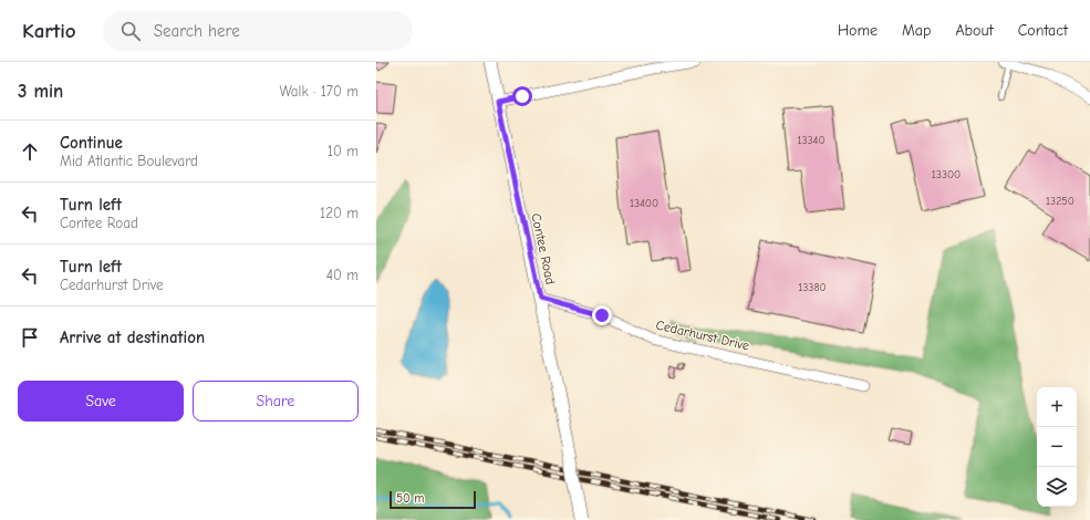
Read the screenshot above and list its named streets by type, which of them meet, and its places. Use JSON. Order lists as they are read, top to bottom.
{
  "streets": {
    "street": ["Contee Road", "Cedarhurst Drive"]
  },
  "crossings": [
    ["Contee Road", "Cedarhurst Drive"]
  ],
  "house_numbers": [
    "13340",
    "13300",
    "13250",
    "13400",
    "13380"
  ],
  "scale_bar": "50 m",
  "page": {
    "header": "Kartio",
    "search": "Search here",
    "nav": [
      "Home",
      "Map",
      "About",
      "Contact"
    ],
    "heading": ["3 min", "Walk · 170 m"],
    "list": [
      ["Continue", "Mid Atlantic Boulevard", "10 m"],
      ["Turn left", "Contee Road", "120 m"],
      ["Turn left", "Cedarhurst Drive", "40 m"],
      "Arrive at destination"
    ],
    "buttons": ["Save", "Share"],
    "map_buttons": ["+", "−"],
    "scale": "50 m"
  }
}
